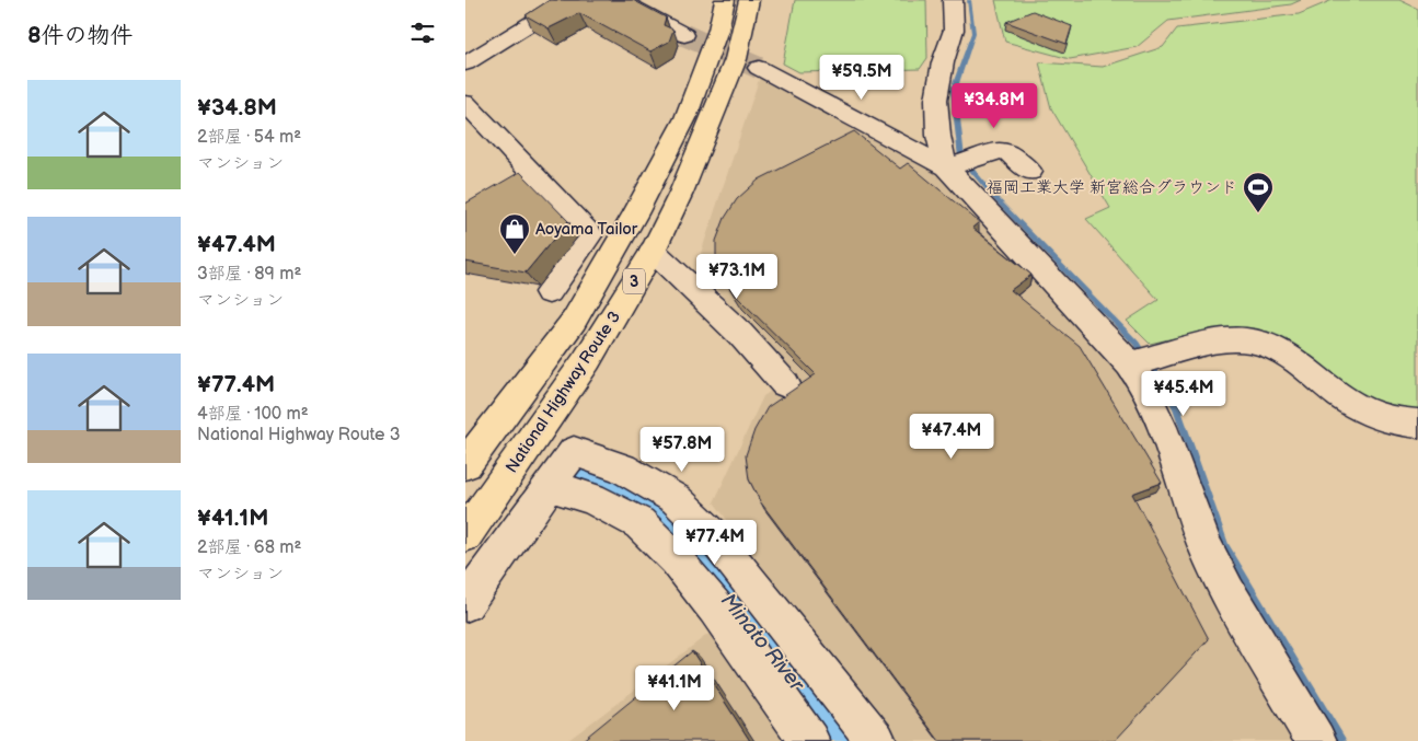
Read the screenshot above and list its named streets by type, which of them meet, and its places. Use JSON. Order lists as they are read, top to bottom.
{
  "streets": {
    "highway": ["3", "National Highway Route 3"]
  },
  "water": ["Minato River"],
  "places": {
    "sports": ["福岡工業大学 新宮総合グラウンド"],
    "shop": ["Aoyama Tailor"]
  },
  "page": {
    "heading": "8件の物件",
    "price": [
      "¥59.5M",
      "¥34.8M",
      "¥73.1M",
      "¥45.4M",
      "¥47.4M",
      "¥57.8M",
      "¥77.4M",
      "¥41.1M"
    ],
    "list": [
      {
        "name": "¥34.8M",
        "note": "2部屋 · 54 m² · マンション"
      },
      {
        "name": "¥47.4M",
        "note": "3部屋 · 89 m² · マンション"
      },
      {
        "name": "¥77.4M",
        "note": "4部屋 · 100 m² · National Highway Route 3"
      },
      {
        "name": "¥41.1M",
        "note": "2部屋 · 68 m² · マンション"
      }
    ]
  }
}
